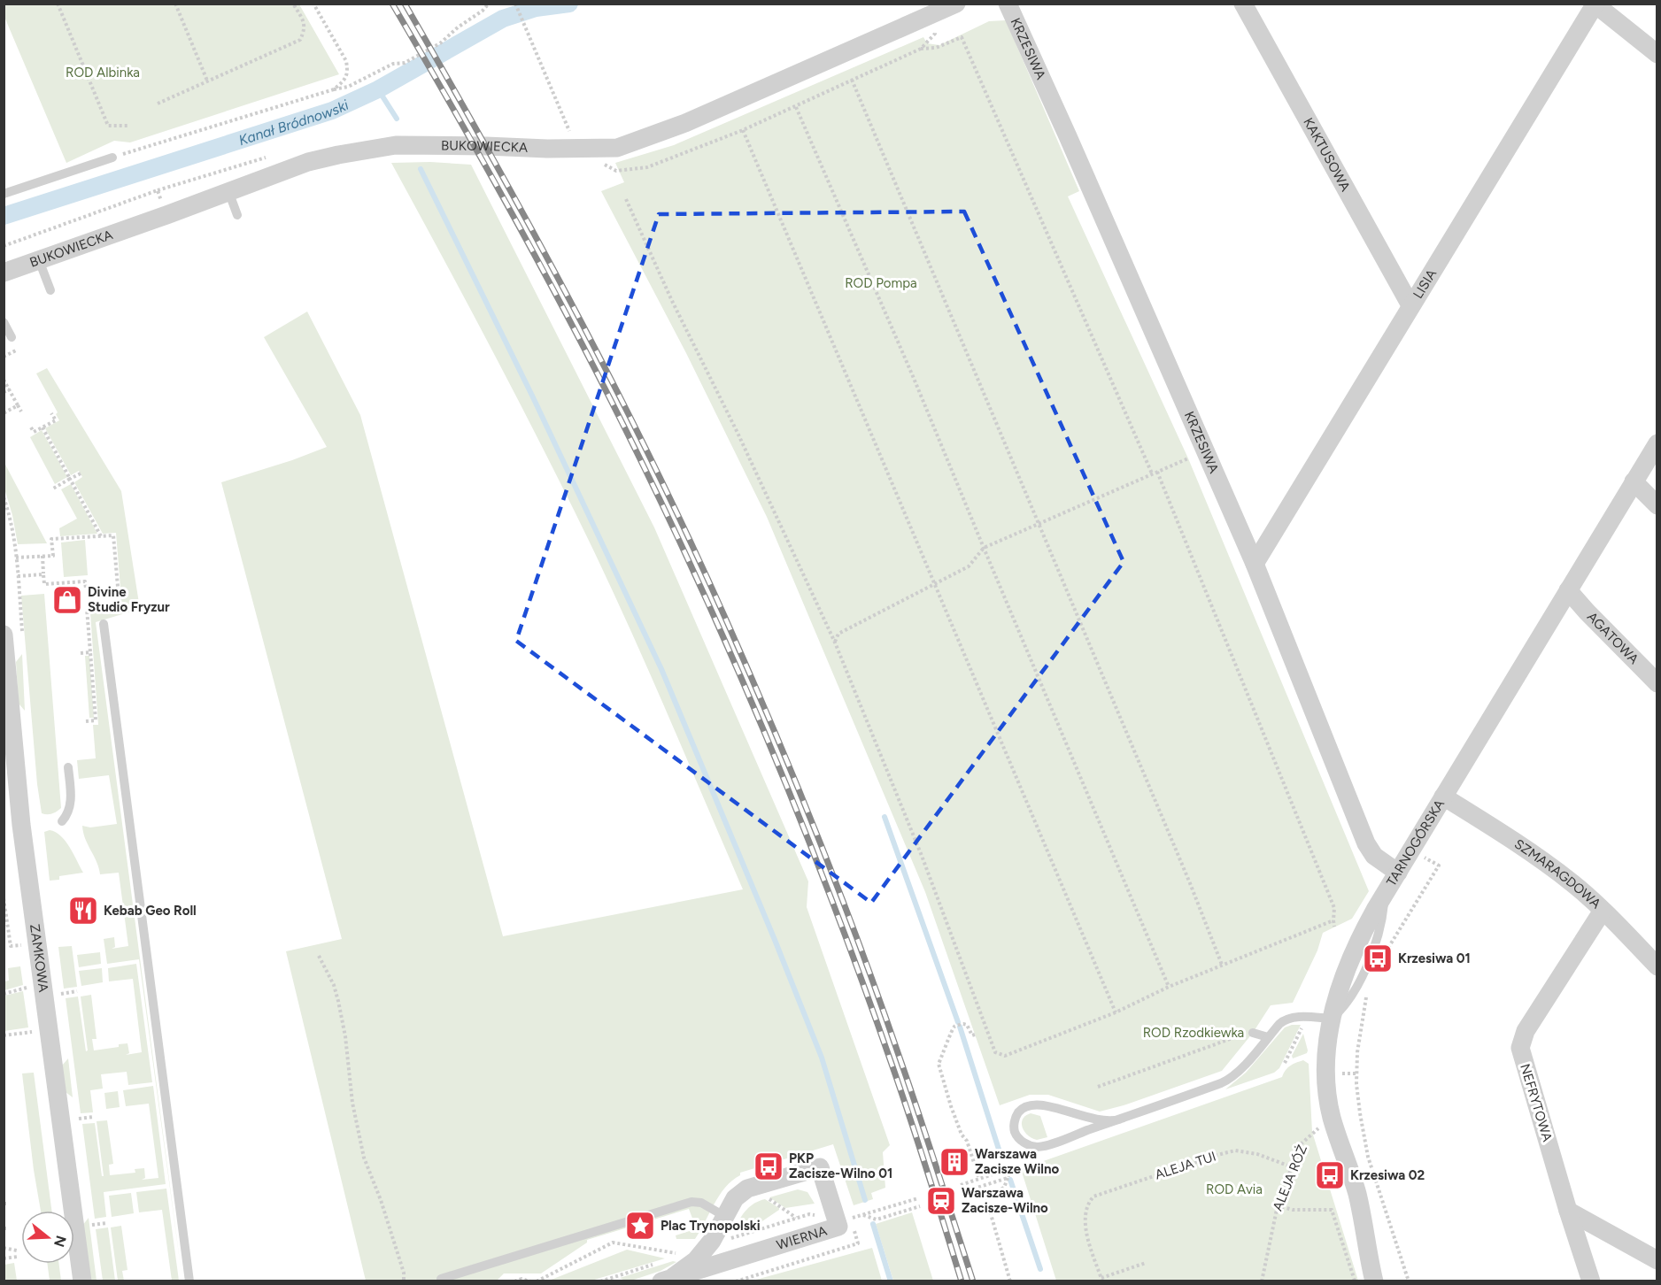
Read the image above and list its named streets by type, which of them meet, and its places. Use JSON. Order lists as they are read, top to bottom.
{
  "streets": {
    "street": [
      "KRZESIWA",
      "BUKOWIECKA",
      "KAKTUSOWA",
      "LISIA",
      "AGATOWA",
      "TARNOGÓRSKA",
      "SZMARAGDOWA",
      "ZAMKOWA",
      "NEFRYTOWA",
      "WIERNA"
    ],
    "path": ["ALEJA TUI", "ALEJA RÓŻ"]
  },
  "crossings": [
    ["KRZESIWA", "LISIA"],
    ["KRZESIWA", "TARNOGÓRSKA"],
    ["KAKTUSOWA", "LISIA"],
    ["AGATOWA", "TARNOGÓRSKA"],
    ["TARNOGÓRSKA", "SZMARAGDOWA"],
    ["TARNOGÓRSKA", "ALEJA RÓŻ"],
    ["SZMARAGDOWA", "NEFRYTOWA"],
    ["ALEJA TUI", "ALEJA RÓŻ"]
  ],
  "water": ["Kanał Bródnowski"],
  "parks": [
    "ROD Albinka",
    "ROD Pompa",
    "ROD Rzodkiewka",
    "ROD Avia"
  ],
  "places": {
    "shop": ["Divine Studio Fryzur"],
    "restaurant": ["Kebab Geo Roll"],
    "bus stop": ["Krzesiwa 01", "PKP Zacisze-Wilno 01", "Krzesiwa 02"],
    "building": ["Warszawa Zacisze Wilno"],
    "station": ["Warszawa Zacisze-Wilno"],
    "place": ["Plac Trynopolski"]
  },
  "north": "right"
}
